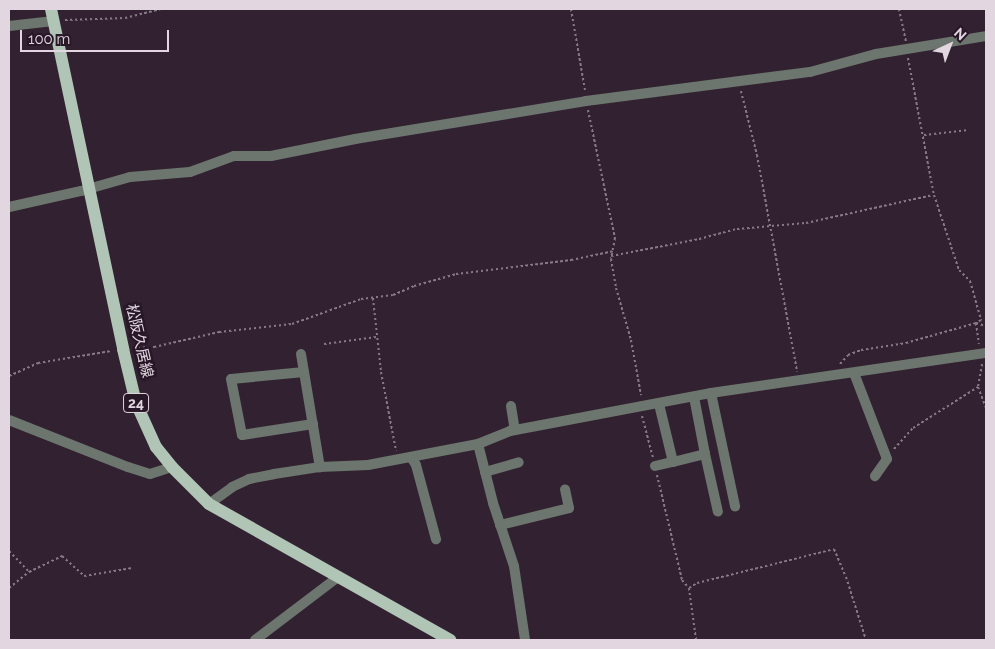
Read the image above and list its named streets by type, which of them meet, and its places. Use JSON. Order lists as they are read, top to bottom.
{
  "streets": {
    "main road": ["松阪久居線", "24"]
  },
  "scale_bar": "100 m",
  "north": "top right"
}
